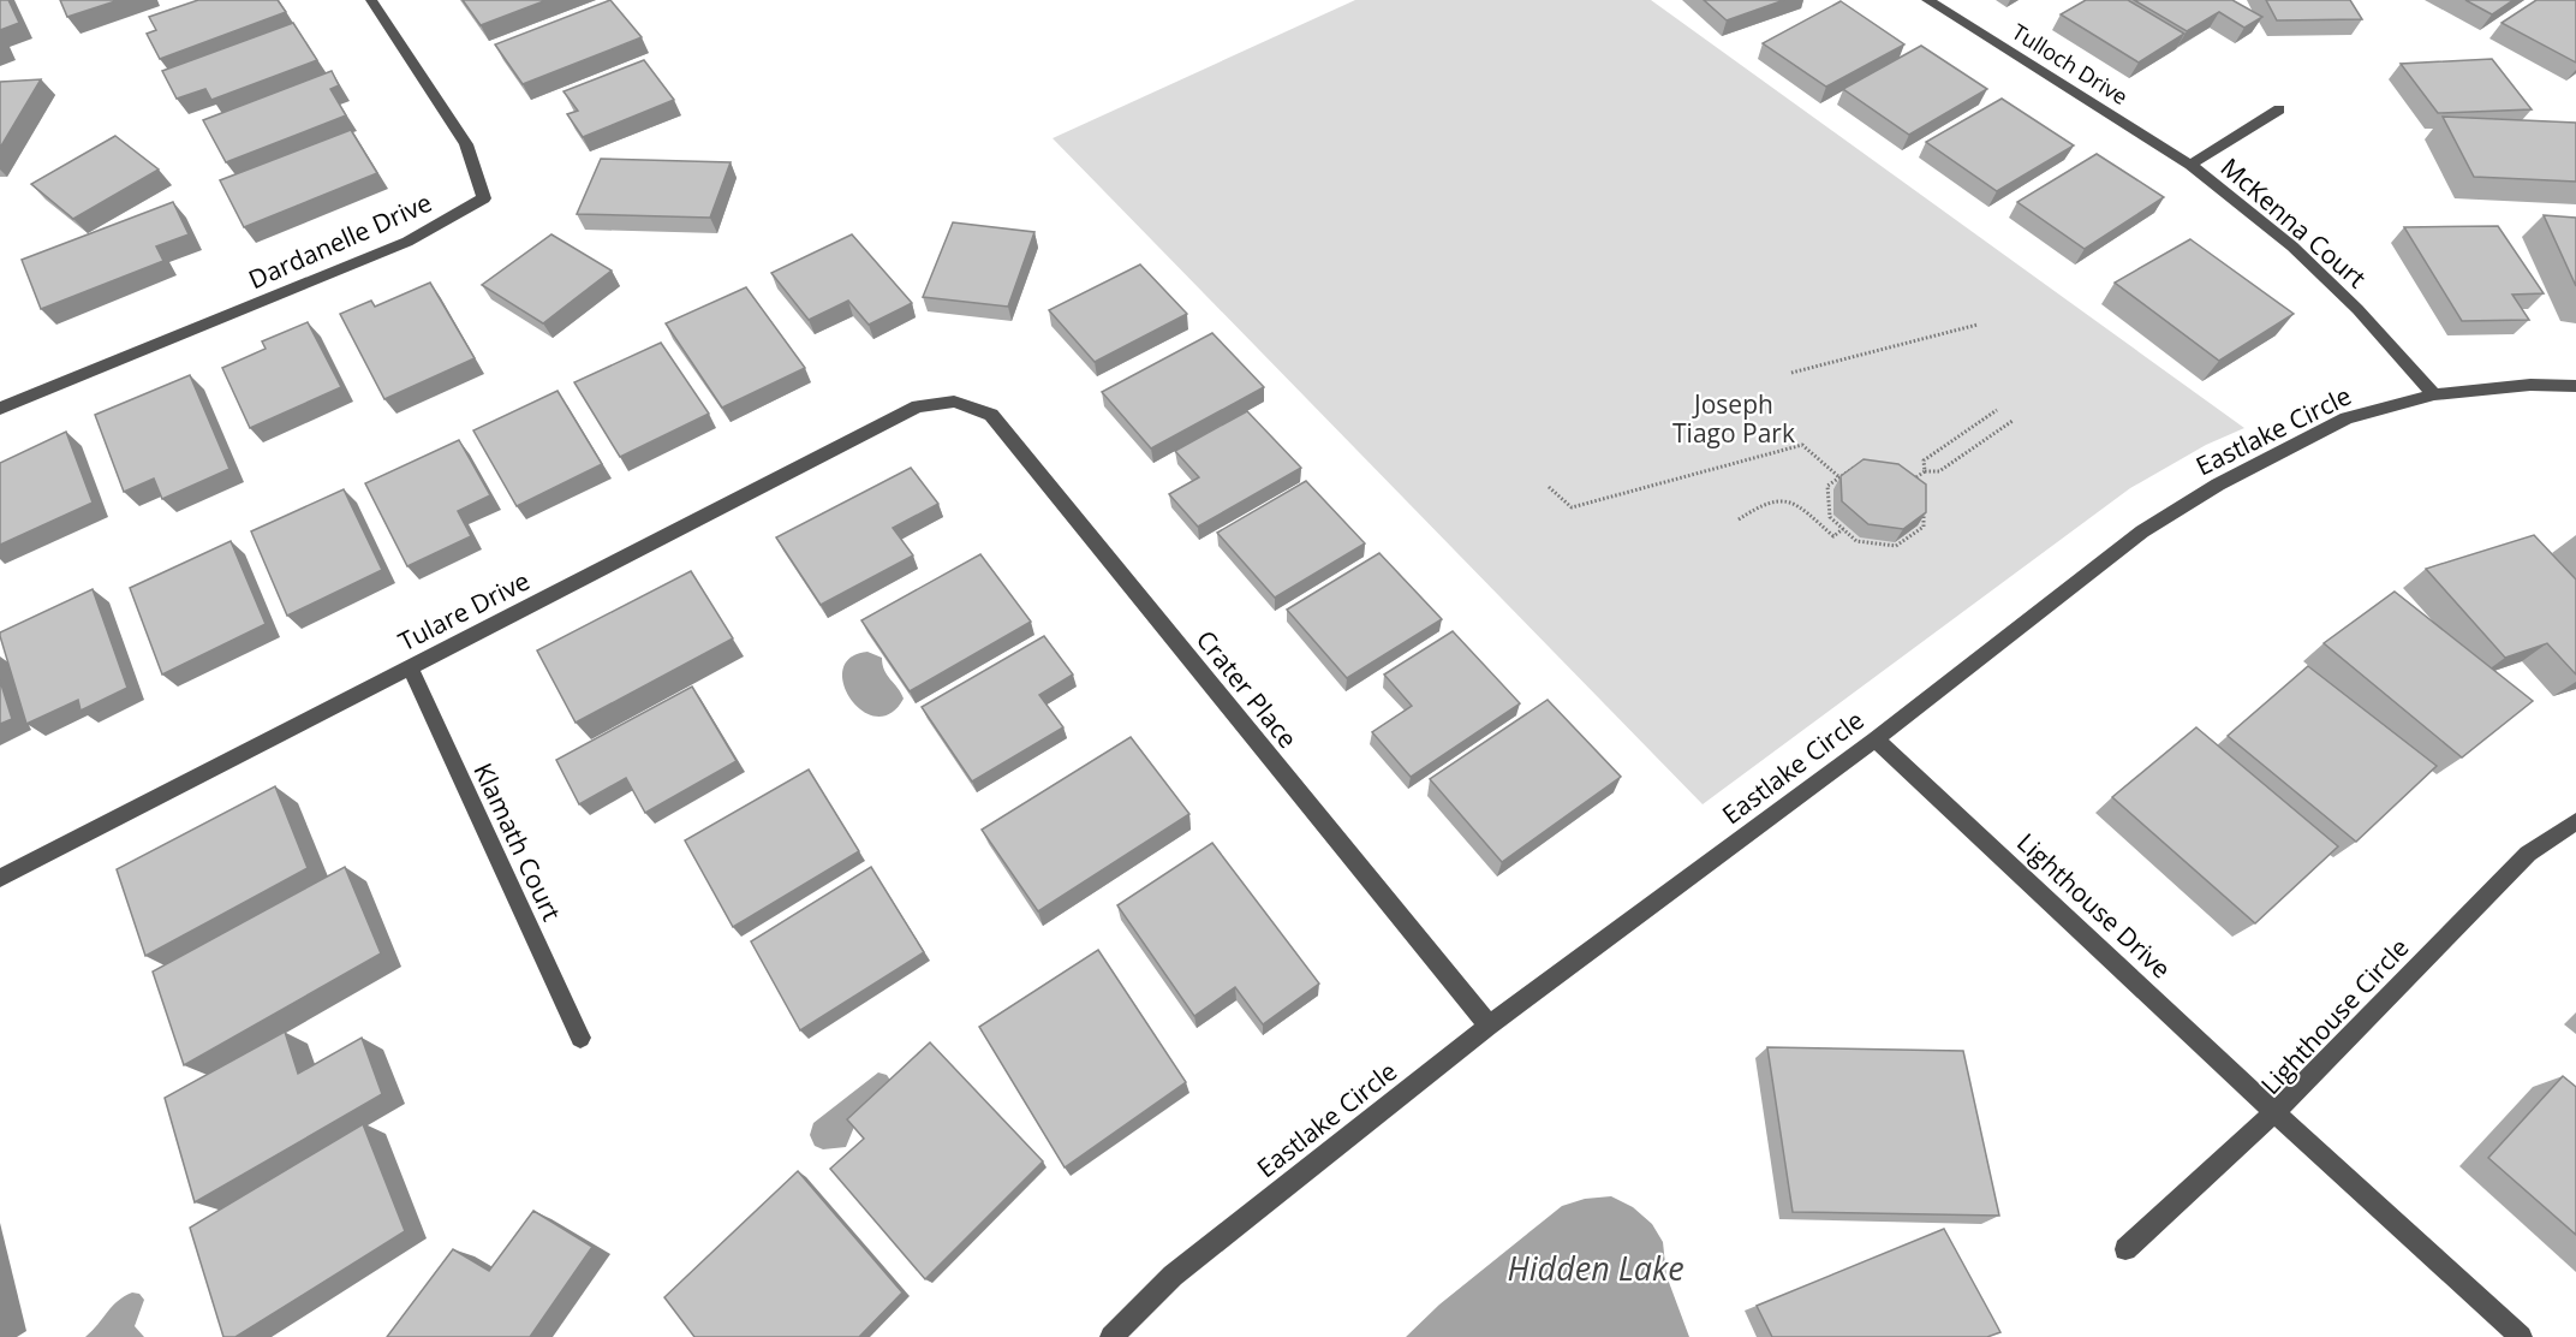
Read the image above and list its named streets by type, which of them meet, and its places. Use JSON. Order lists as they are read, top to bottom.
{
  "streets": {
    "street": [
      "Tulloch Drive",
      "McKenna Court",
      "Dardanelle Drive",
      "Eastlake Circle",
      "Tulare Drive",
      "Crater Place",
      "Klamath Court",
      "Lighthouse Drive",
      "Lighthouse Circle"
    ]
  },
  "crossings": [
    ["Tulloch Drive", "McKenna Court"],
    ["McKenna Court", "Eastlake Circle"],
    ["Eastlake Circle", "Crater Place"],
    ["Eastlake Circle", "Lighthouse Drive"],
    ["Tulare Drive", "Crater Place"],
    ["Tulare Drive", "Klamath Court"],
    ["Lighthouse Drive", "Lighthouse Circle"]
  ],
  "water": ["Hidden Lake"],
  "parks": ["Joseph Tiago Park"]
}
